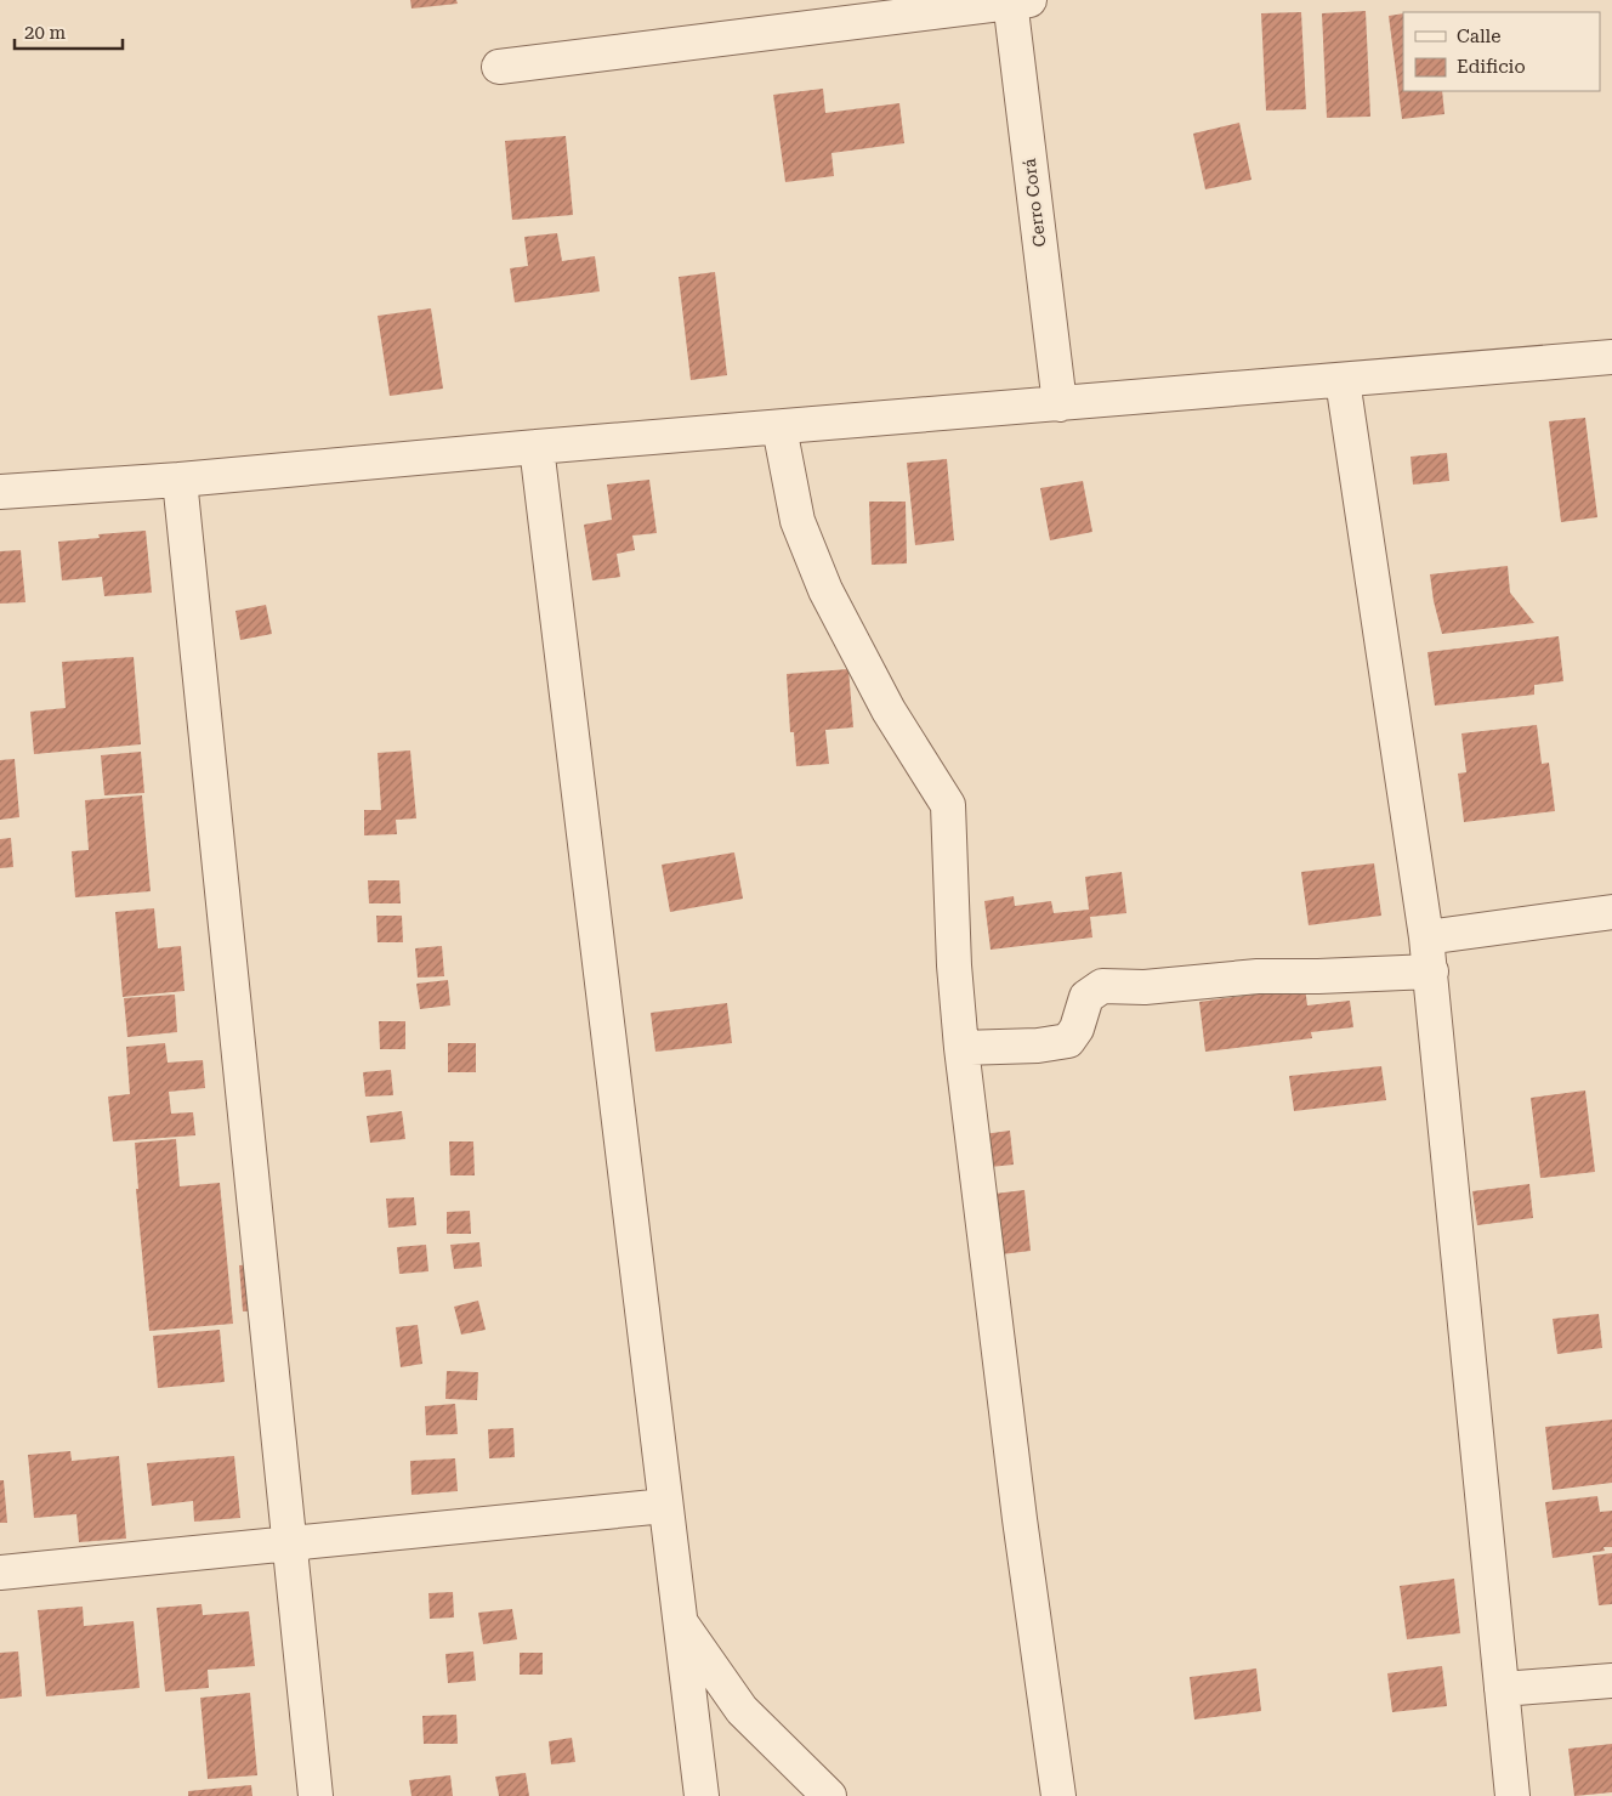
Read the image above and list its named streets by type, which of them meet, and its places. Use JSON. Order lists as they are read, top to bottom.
{
  "streets": {
    "street": ["Cerro Corá"]
  },
  "legend": ["Calle", "Edificio"],
  "scale_bar": "20 m"
}
